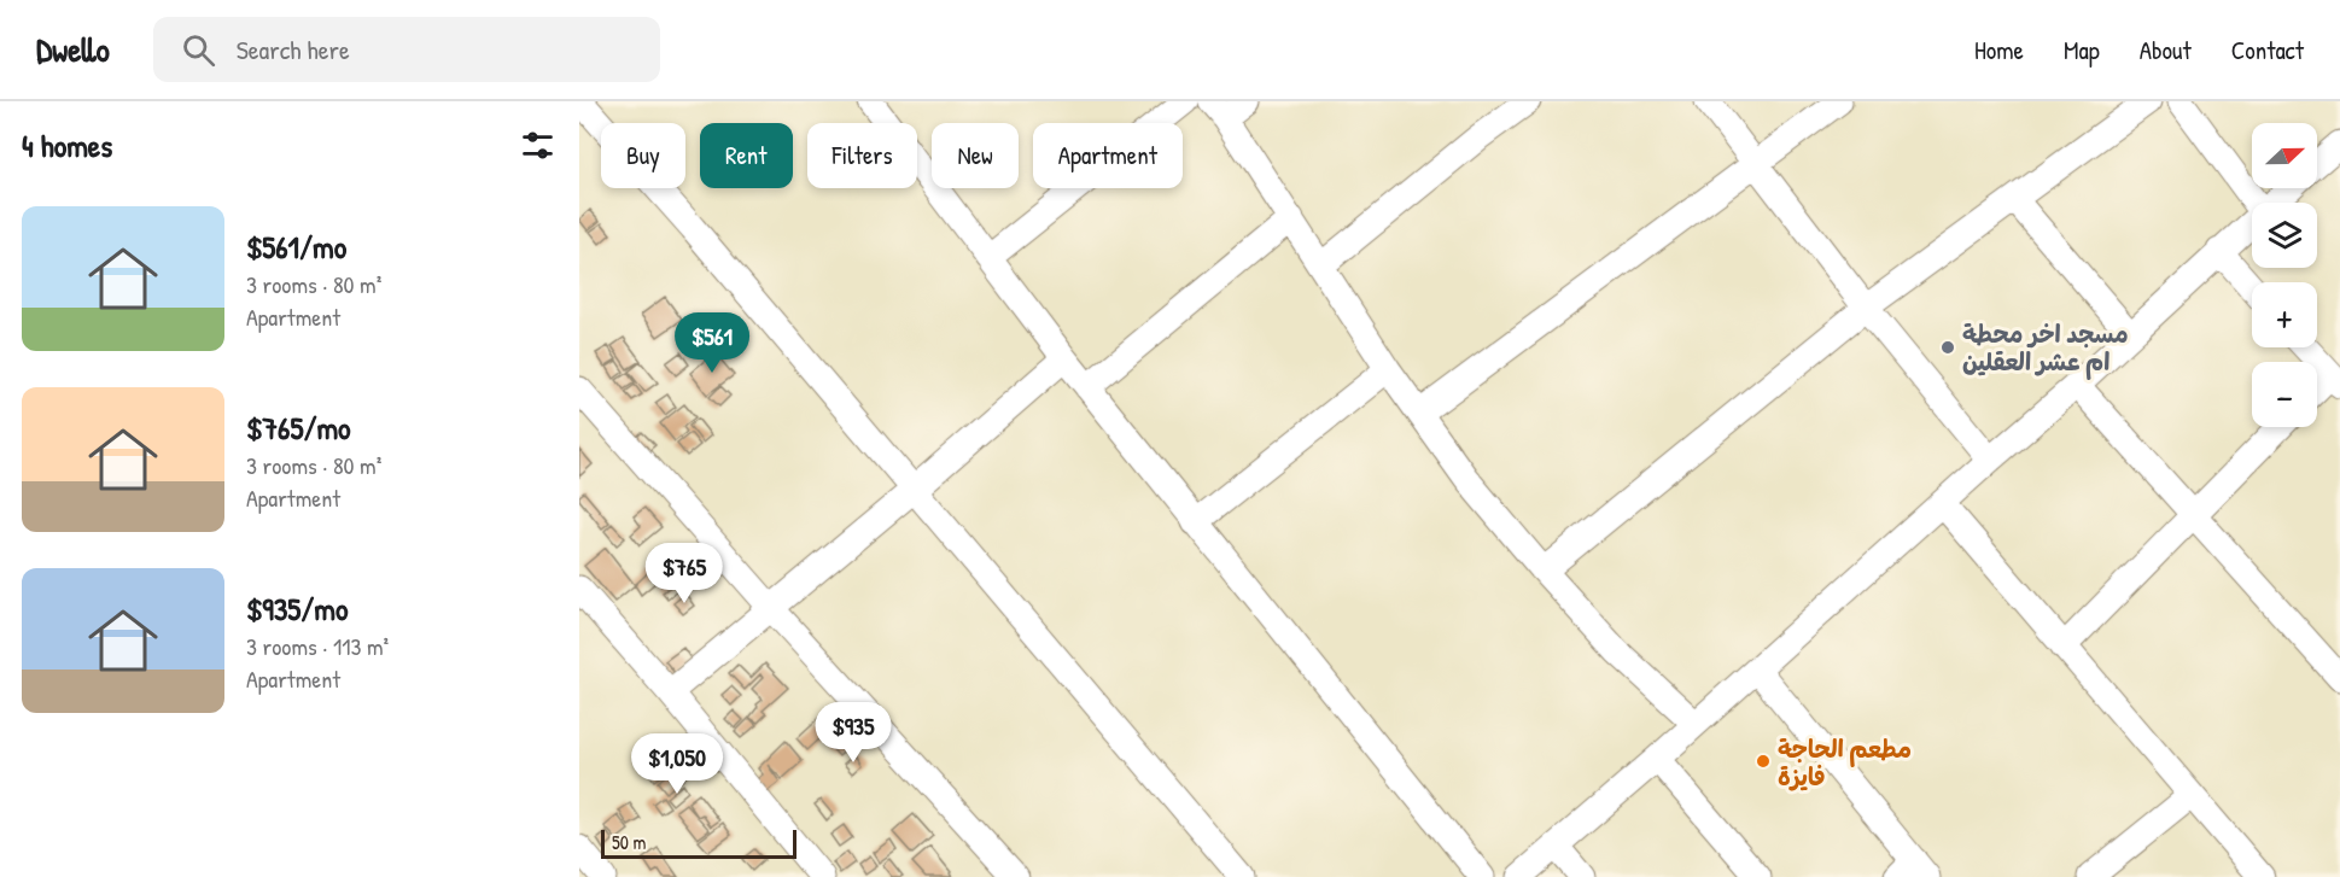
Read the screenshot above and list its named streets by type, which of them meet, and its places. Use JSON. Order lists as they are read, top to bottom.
{
  "places": ["مسجد اخر محطة ام عشر العقلين", "مطعم الحاجة فايزة"],
  "scale_bar": "50 m",
  "north": "right",
  "page": {
    "header": "Dwello",
    "search": "Search here",
    "nav": [
      "Home",
      "Map",
      "About",
      "Contact"
    ],
    "heading": "4 homes",
    "map_buttons": ["+", "−"],
    "chip": [
      "Buy",
      "Rent",
      "Filters",
      "New",
      "Apartment"
    ],
    "list": [
      {
        "name": "$561/mo",
        "note": "3 rooms · 80 m² · Apartment"
      },
      {
        "name": "$765/mo",
        "note": "3 rooms · 80 m² · Apartment"
      },
      {
        "name": "$935/mo",
        "note": "3 rooms · 113 m² · Apartment"
      }
    ],
    "price": [
      "$561",
      "$765",
      "$935",
      "$1,050"
    ],
    "scale": "50 m"
  }
}
